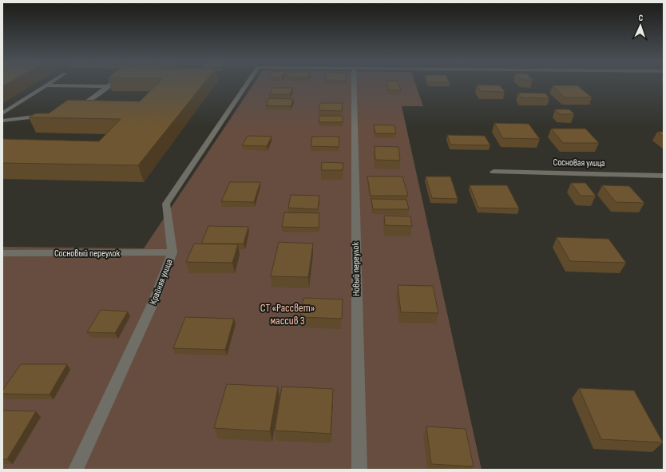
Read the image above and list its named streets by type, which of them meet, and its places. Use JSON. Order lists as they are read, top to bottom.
{
  "streets": {
    "street": [
      "Сосновая улица",
      "Сосновый переулок",
      "Новый переулок",
      "Крайняя улица"
    ]
  },
  "crossings": [
    ["Сосновый переулок", "Крайняя улица"]
  ],
  "parks": ["СТ «Рассвет» массив 3"],
  "north": "top"
}
